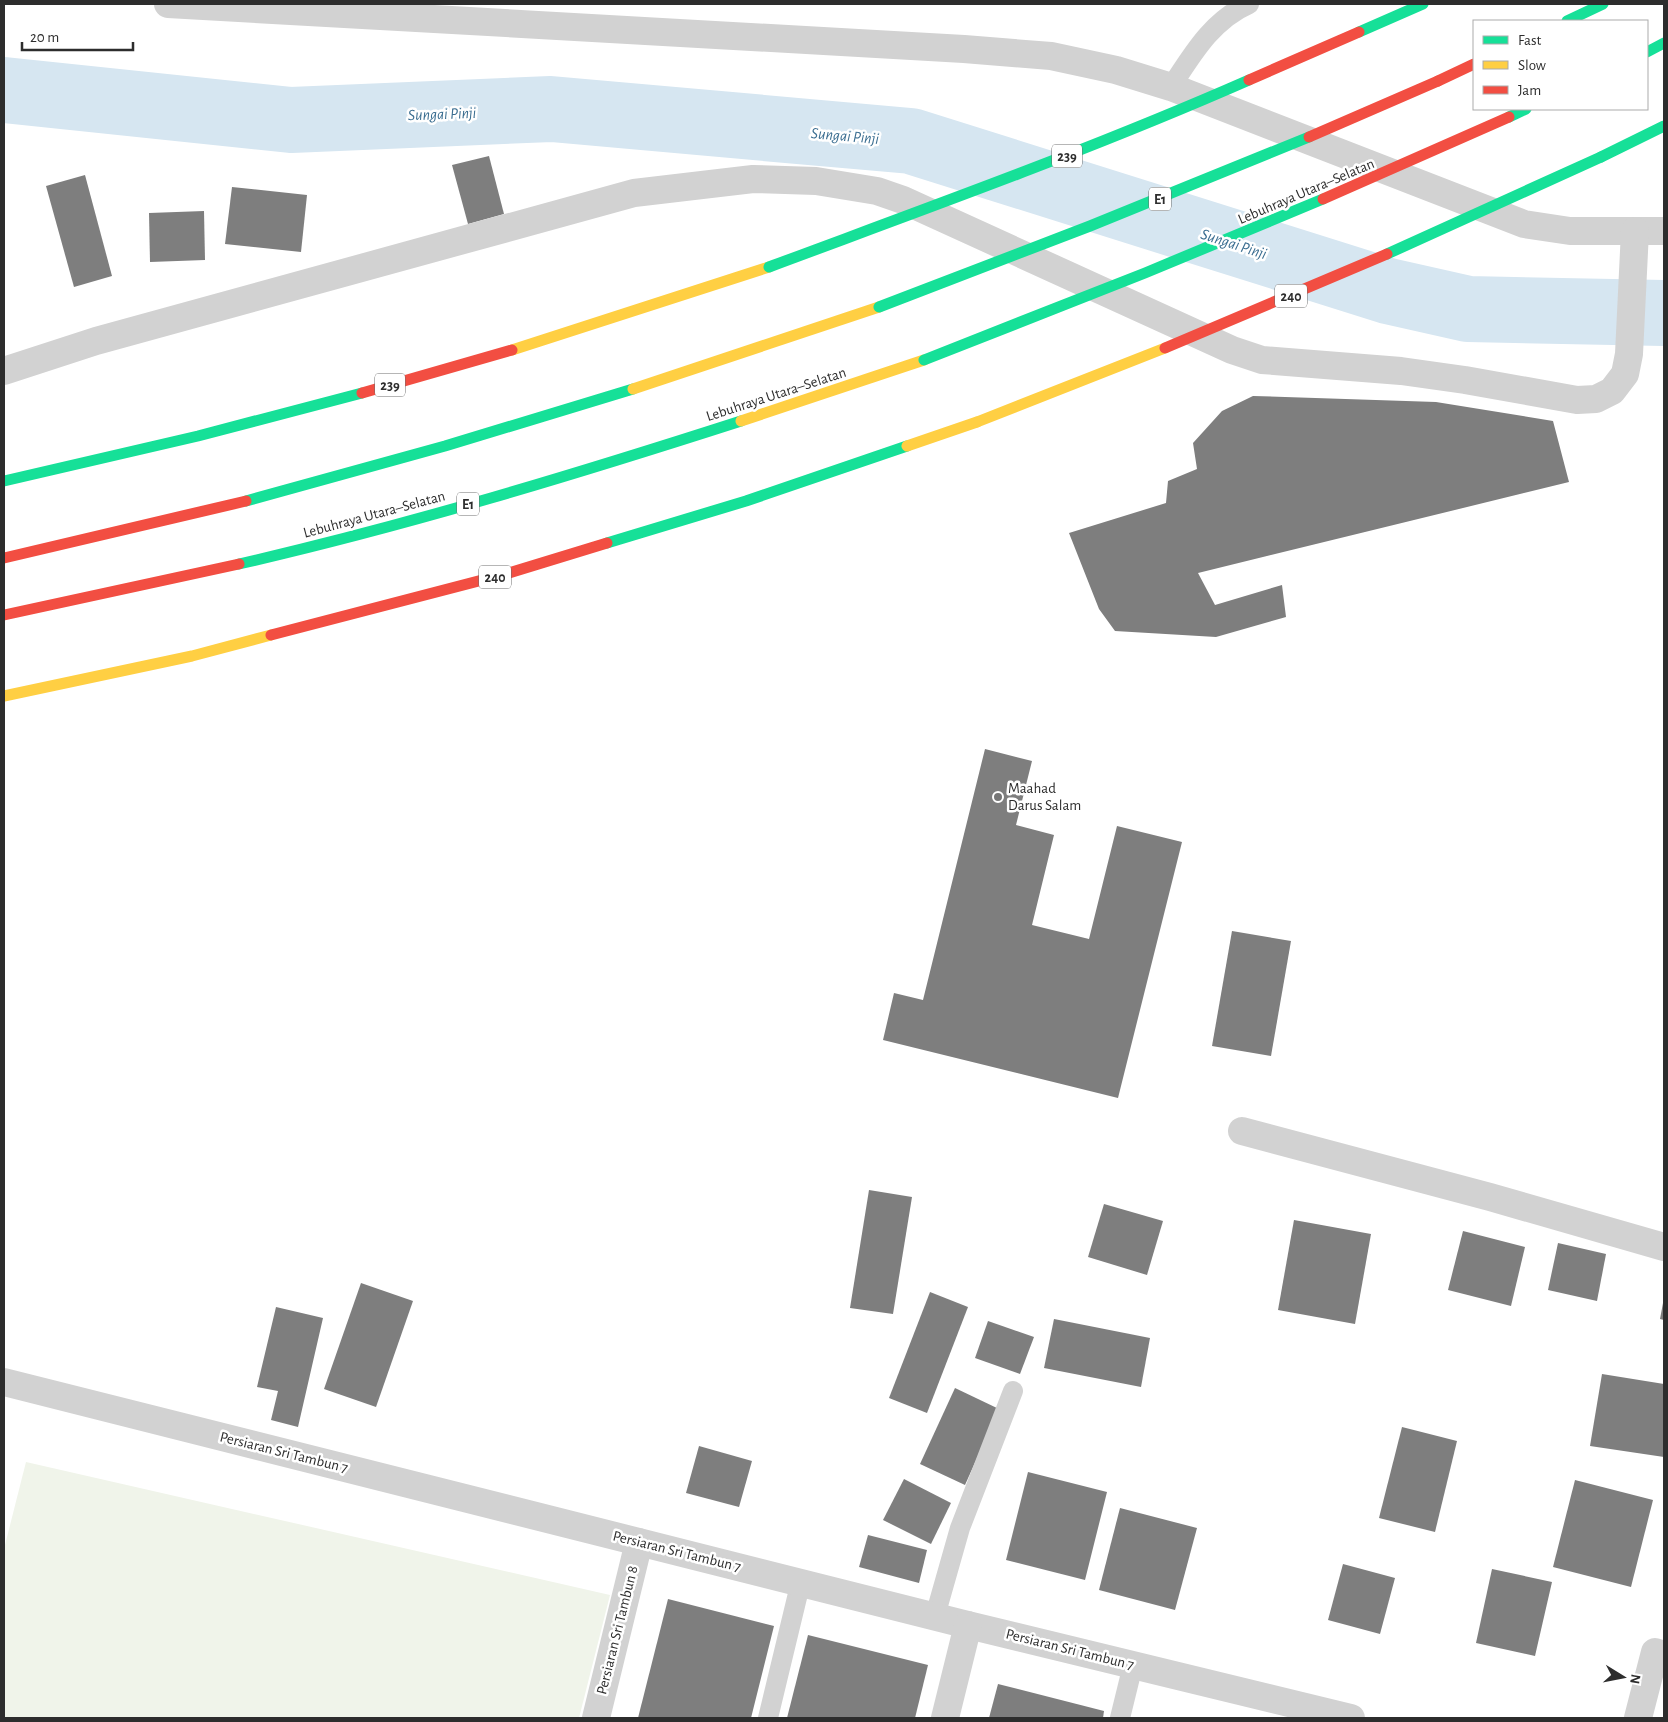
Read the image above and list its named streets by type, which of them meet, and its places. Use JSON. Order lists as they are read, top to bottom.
{
  "streets": {
    "main road": [
      "239",
      "Lebuhraya Utara–Selatan",
      "E1",
      "240"
    ],
    "street": ["Persiaran Sri Tambun 7", "Persiaran Sri Tambun 8"]
  },
  "crossings": [
    ["Persiaran Sri Tambun 7", "Persiaran Sri Tambun 8"]
  ],
  "water": ["Sungai Pinji"],
  "places": ["Maahad Darus Salam"],
  "legend": ["Fast", "Slow", "Jam"],
  "scale_bar": "20 m",
  "north": "right"
}
